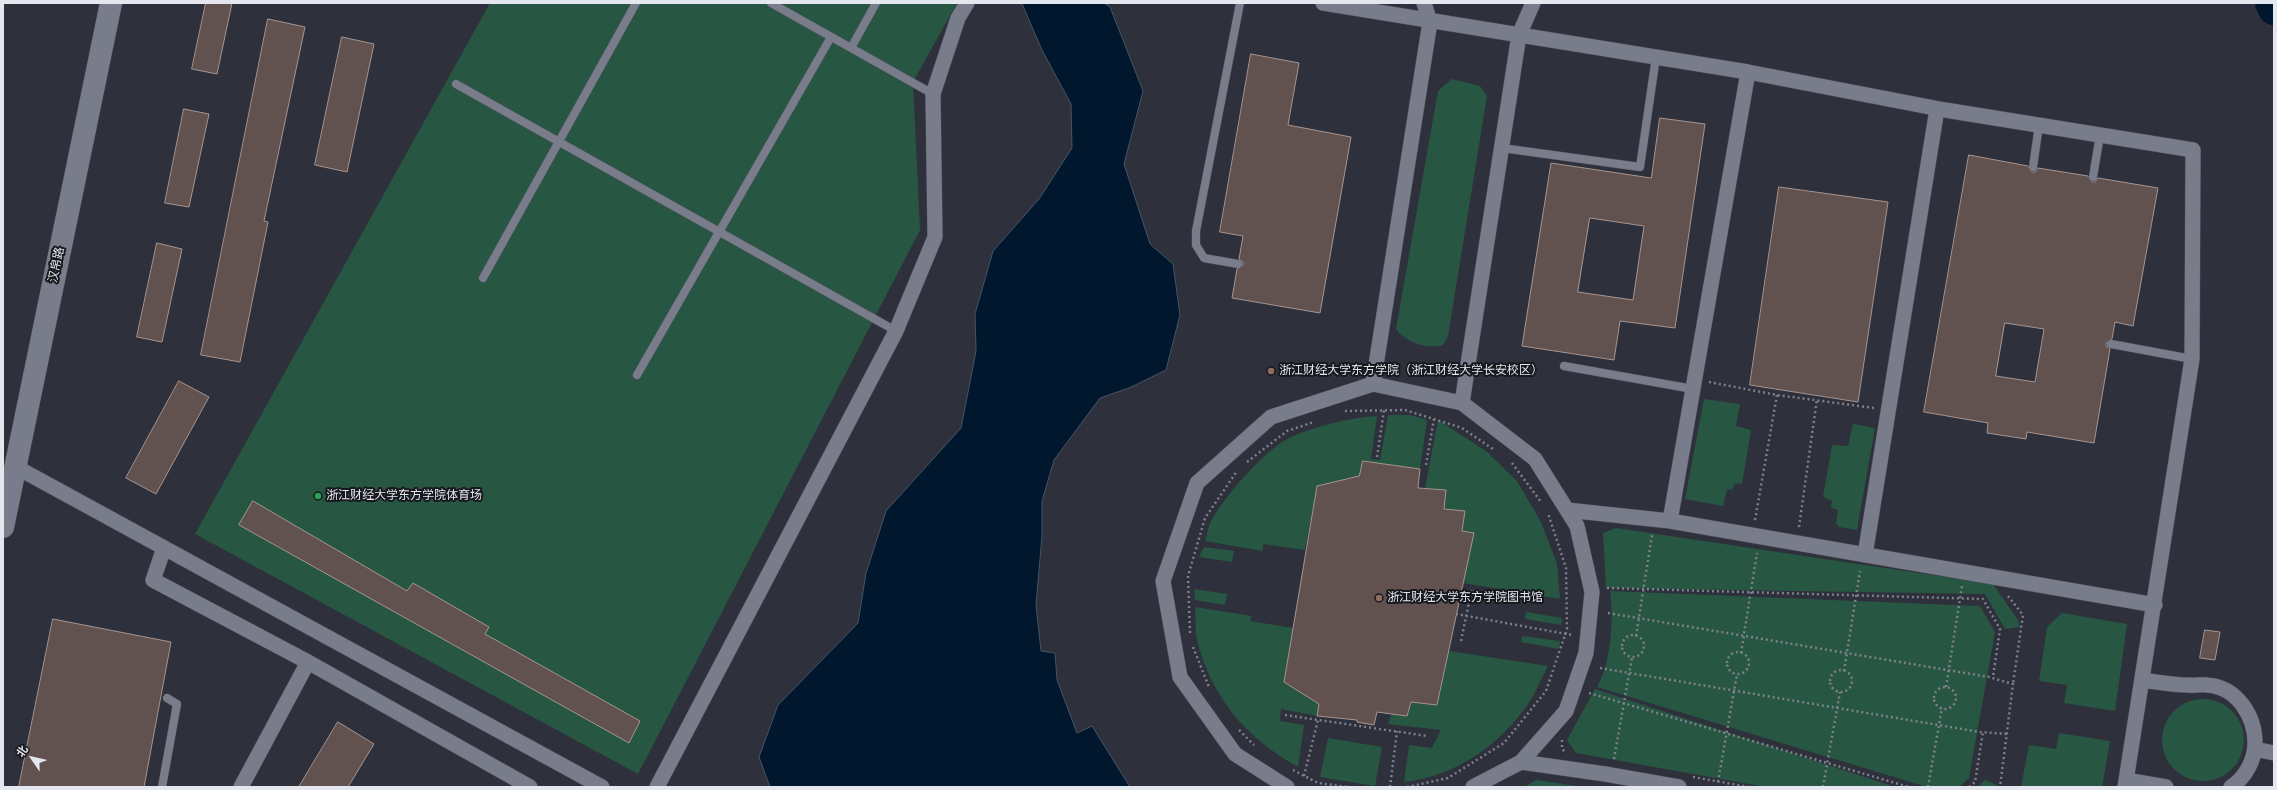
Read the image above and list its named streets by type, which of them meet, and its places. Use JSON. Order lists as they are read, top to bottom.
{
  "streets": {
    "street": ["汉帛路"]
  },
  "places": ["浙江财经大学东方学院（浙江财经大学长安校区）", "浙江财经大学东方学院体育场", "浙江财经大学东方学院图书馆"],
  "north": "top left"
}
